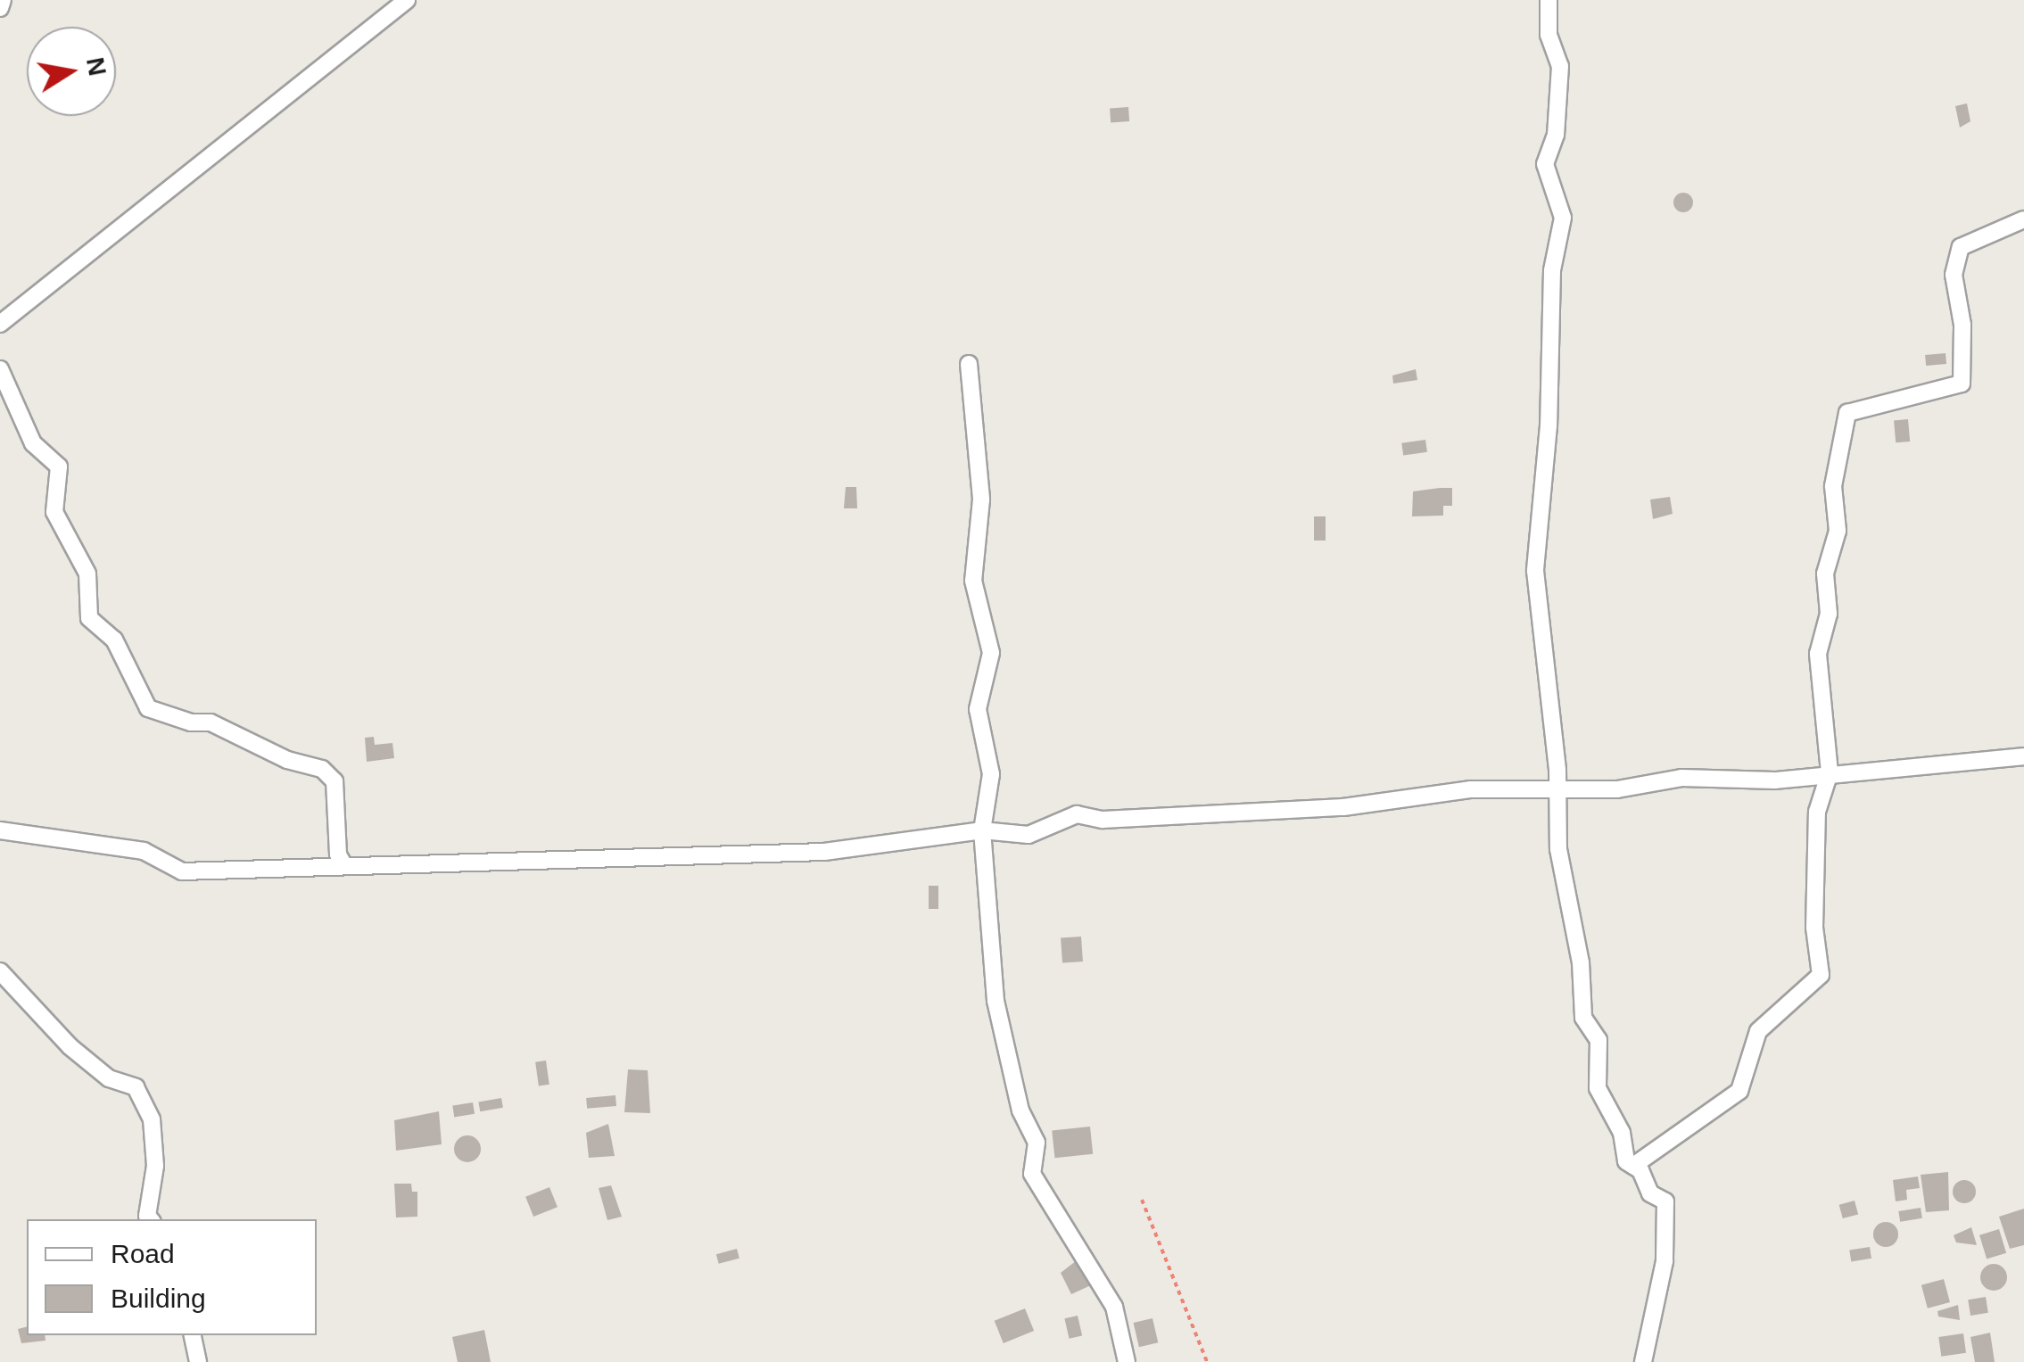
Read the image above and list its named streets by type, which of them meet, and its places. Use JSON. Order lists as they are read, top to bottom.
{
  "legend": ["Road", "Building"],
  "north": "right"
}
